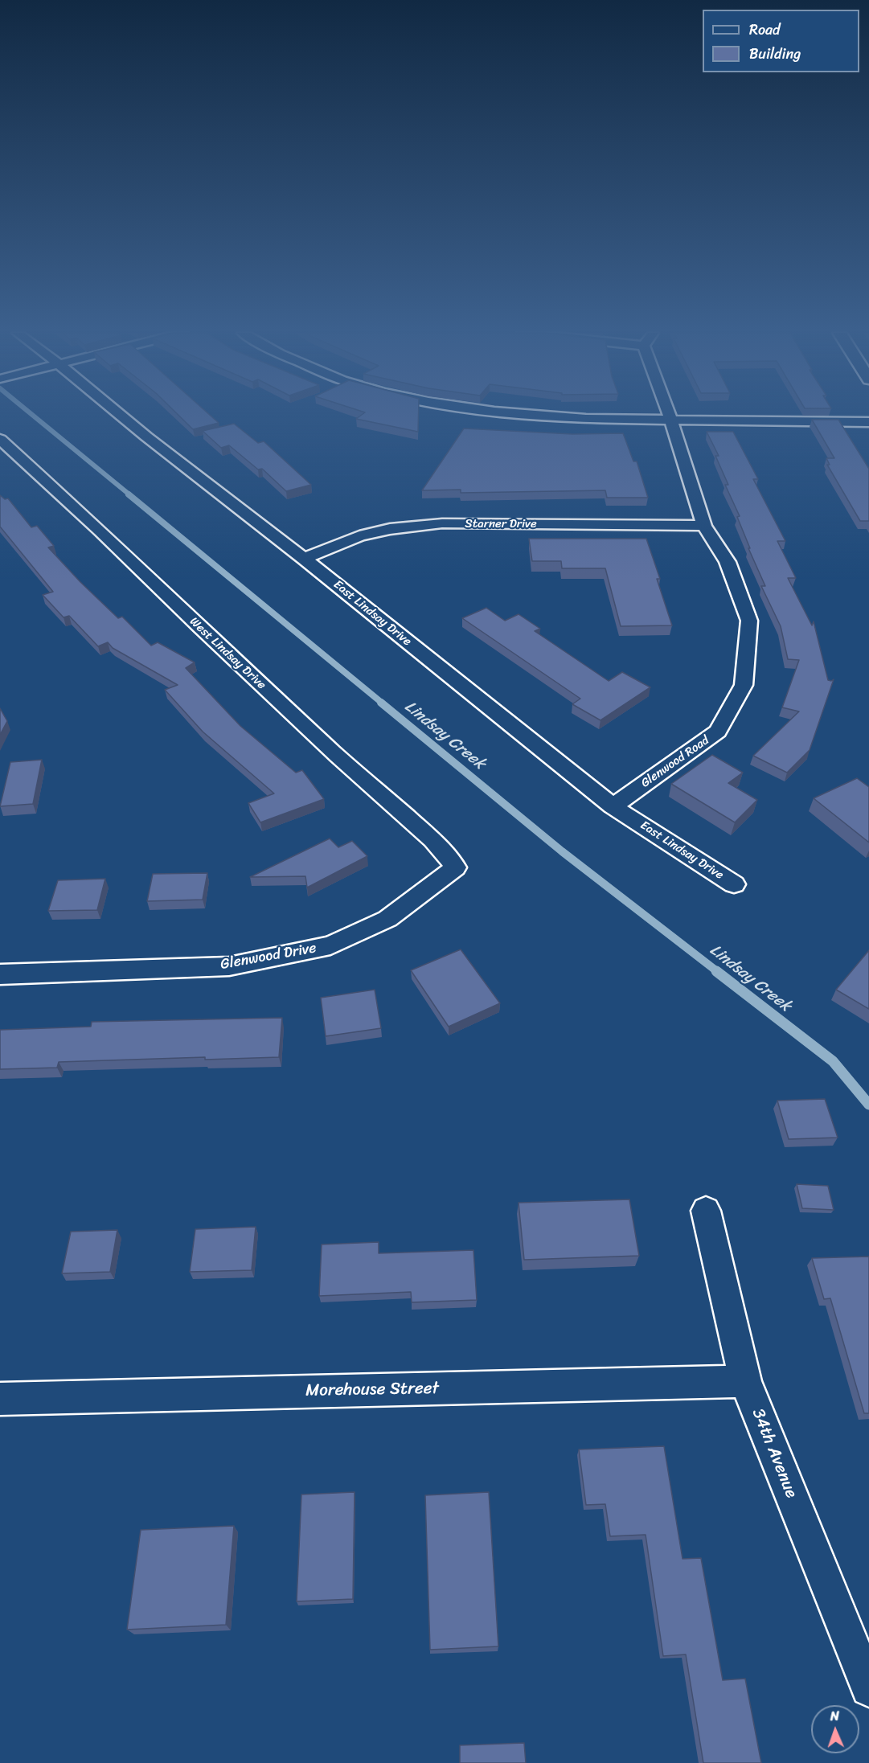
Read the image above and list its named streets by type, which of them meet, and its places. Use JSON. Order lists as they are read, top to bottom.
{
  "streets": {
    "street": [
      "Starner Drive",
      "East Lindsay Drive",
      "West Lindsay Drive",
      "Glenwood Road",
      "Glenwood Drive",
      "Morehouse Street",
      "34th Avenue"
    ]
  },
  "crossings": [
    ["Starner Drive", "East Lindsay Drive"],
    ["Starner Drive", "Glenwood Road"],
    ["East Lindsay Drive", "Glenwood Road"],
    ["West Lindsay Drive", "Glenwood Drive"],
    ["Morehouse Street", "34th Avenue"]
  ],
  "water": ["Lindsay Creek"],
  "legend": ["Road", "Building"],
  "north": "top"
}
